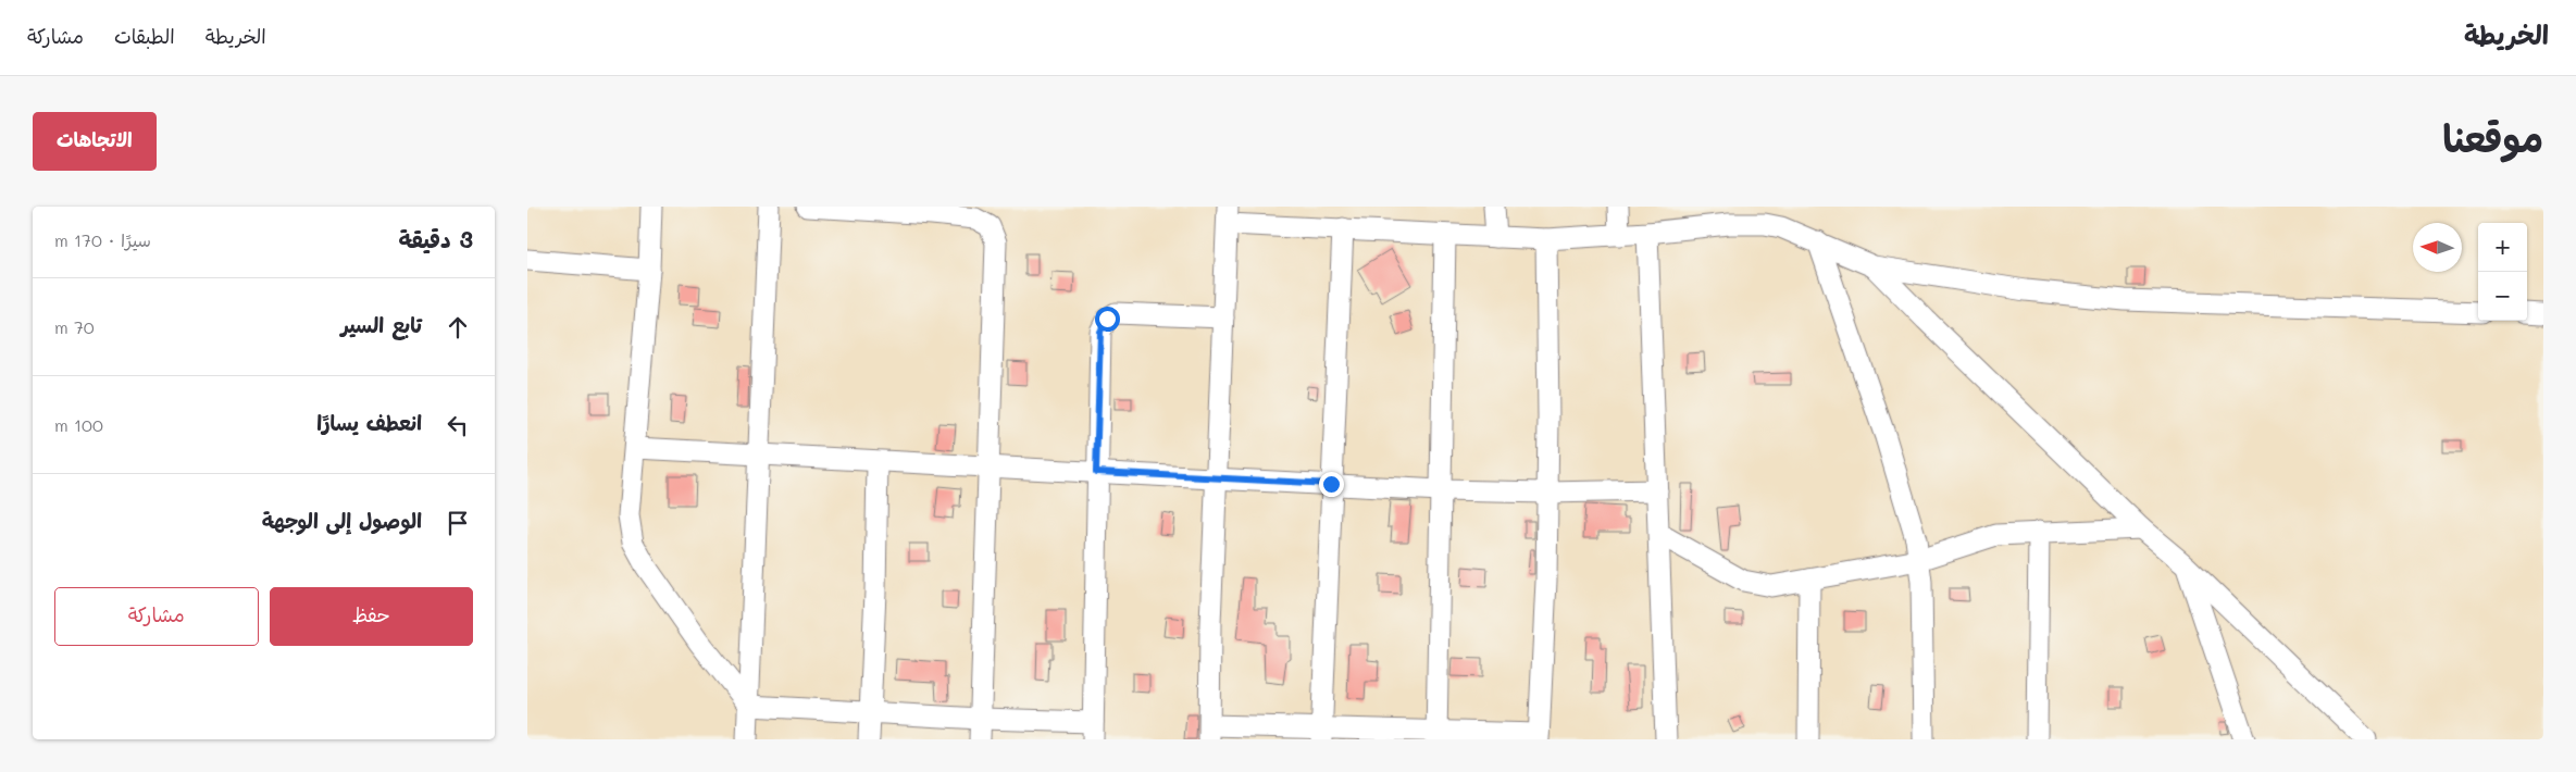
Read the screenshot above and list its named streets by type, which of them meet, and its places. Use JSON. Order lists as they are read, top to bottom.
{
  "north": "left",
  "page": {
    "header": "الخريطة",
    "nav": ["الخريطة", "الطبقات", "مشاركة"],
    "title": "موقعنا",
    "buttons": [
      "الاتجاهات",
      ["حفظ", "مشاركة"]
    ],
    "heading": ["3 دقيقة", "سيرًا · 170 m"],
    "map_buttons": ["+", "−"],
    "list": [
      ["تابع السير", "70 m"],
      ["انعطف يسارًا", "100 m"],
      "الوصول إلى الوجهة"
    ]
  }
}
